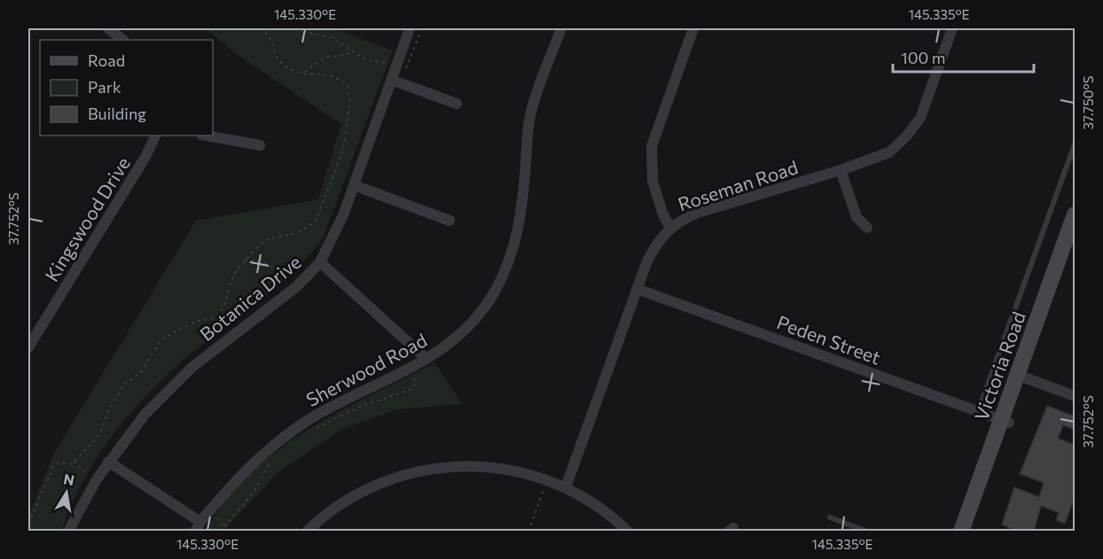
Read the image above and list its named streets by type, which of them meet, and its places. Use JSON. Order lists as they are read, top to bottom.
{
  "streets": {
    "main road": ["Victoria Road"],
    "street": [
      "Roseman Road",
      "Kingswood Drive",
      "Botanica Drive",
      "Peden Street",
      "Sherwood Road"
    ]
  },
  "crossings": [
    ["Roseman Road", "Peden Street"],
    ["Botanica Drive", "Sherwood Road"],
    ["Peden Street", "Victoria Road"]
  ],
  "legend": ["Road", "Park", "Building"],
  "scale_bar": "100 m",
  "north": "top",
  "coordinates": [
    "145.330°E",
    "145.335°E",
    "37.750°S",
    "37.752°S"
  ]
}
